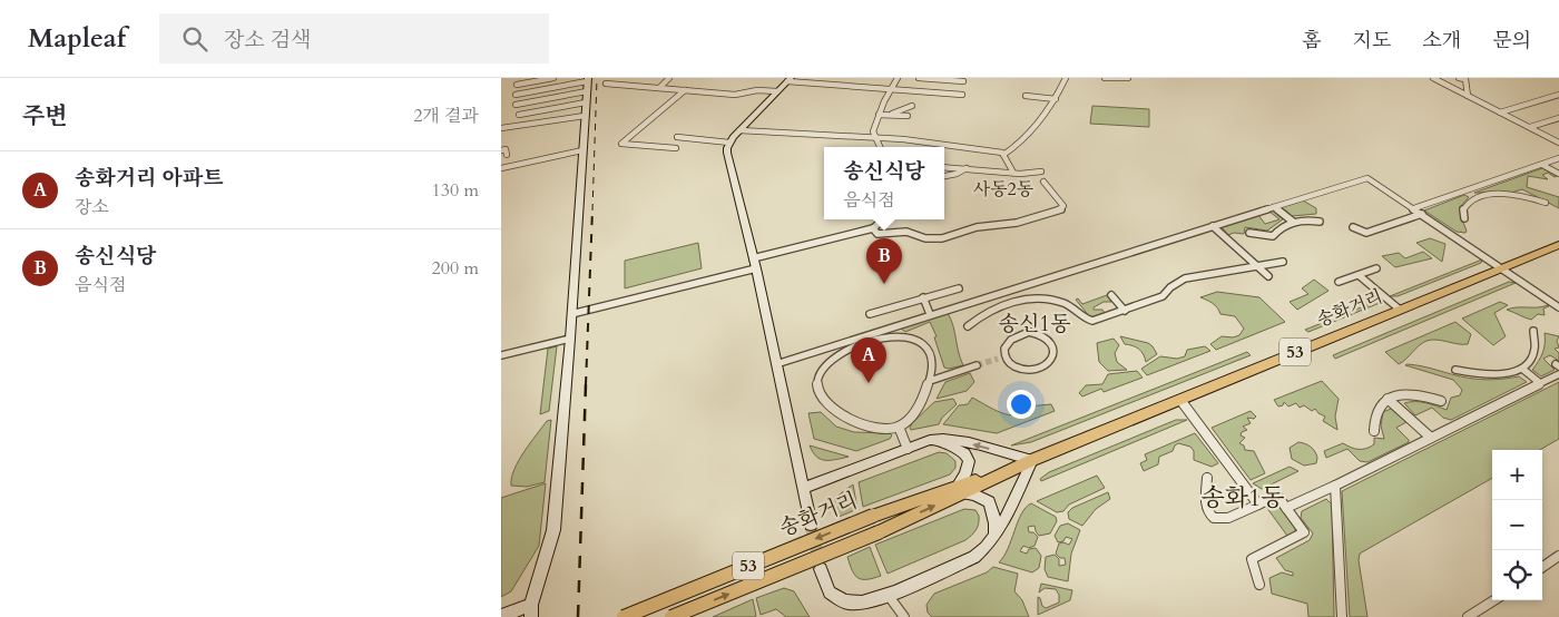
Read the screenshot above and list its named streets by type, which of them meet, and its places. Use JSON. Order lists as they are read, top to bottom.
{
  "streets": {
    "main road": ["송화거리", "53"]
  },
  "districts": ["사동2동", "송신1동", "송화1동"],
  "page": {
    "header": "Mapleaf",
    "search": "장소 검색",
    "nav": [
      "홈",
      "지도",
      "소개",
      "문의"
    ],
    "heading": ["주변", "2개 결과"],
    "popup": ["송신식당", "음식점"],
    "list": [
      {
        "mark": "A",
        "name": "송화거리 아파트",
        "note": "장소",
        "value": "130 m"
      },
      {
        "mark": "B",
        "name": "송신식당",
        "note": "음식점",
        "value": "200 m"
      }
    ],
    "pins": ["B", "A"],
    "map_buttons": ["+", "−"]
  }
}
